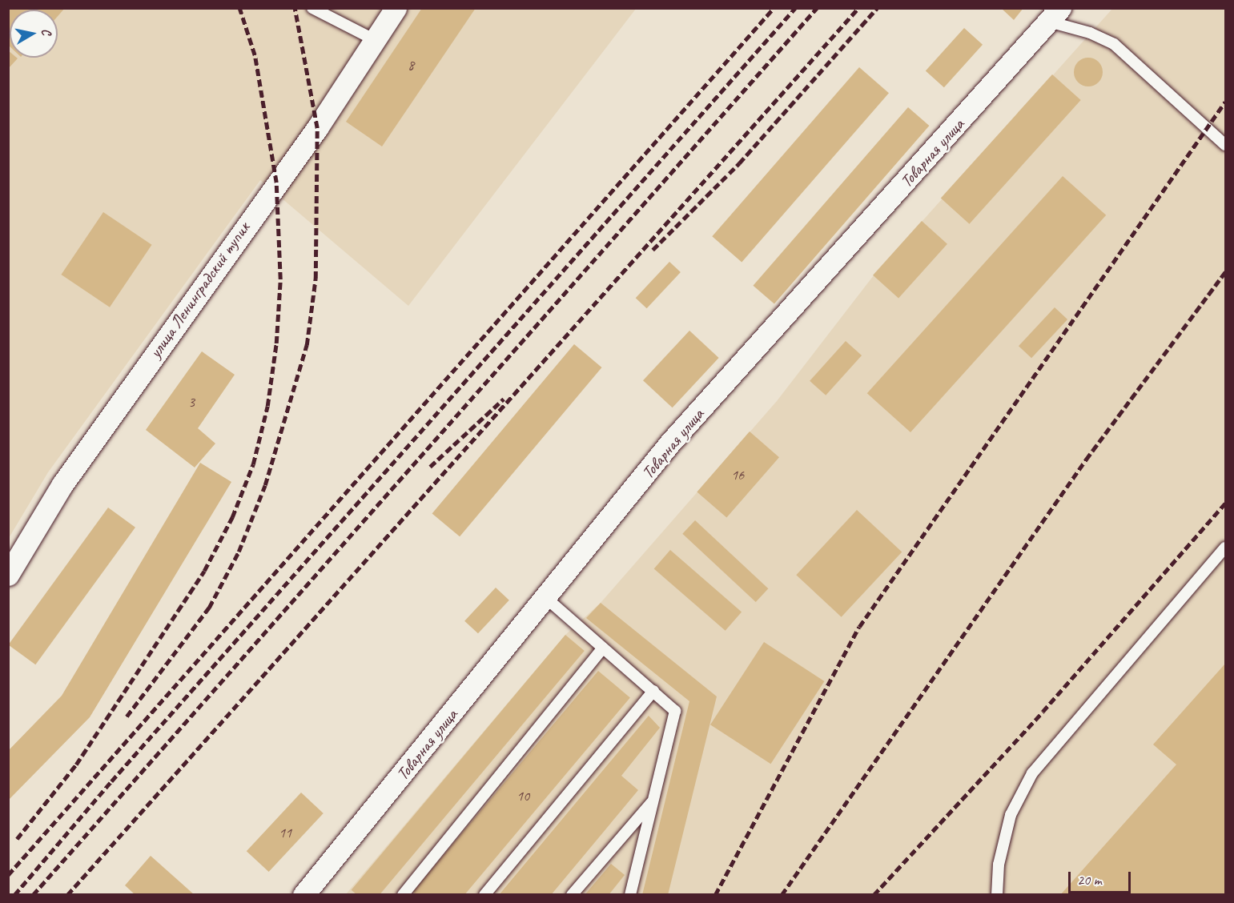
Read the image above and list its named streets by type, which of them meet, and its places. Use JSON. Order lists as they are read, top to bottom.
{
  "streets": {
    "street": ["Товарная улица", "улица Ленинградский тупик"]
  },
  "house_numbers": [
    "8",
    "3",
    "16",
    "10",
    "11"
  ],
  "scale_bar": "20 m",
  "north": "right"
}
